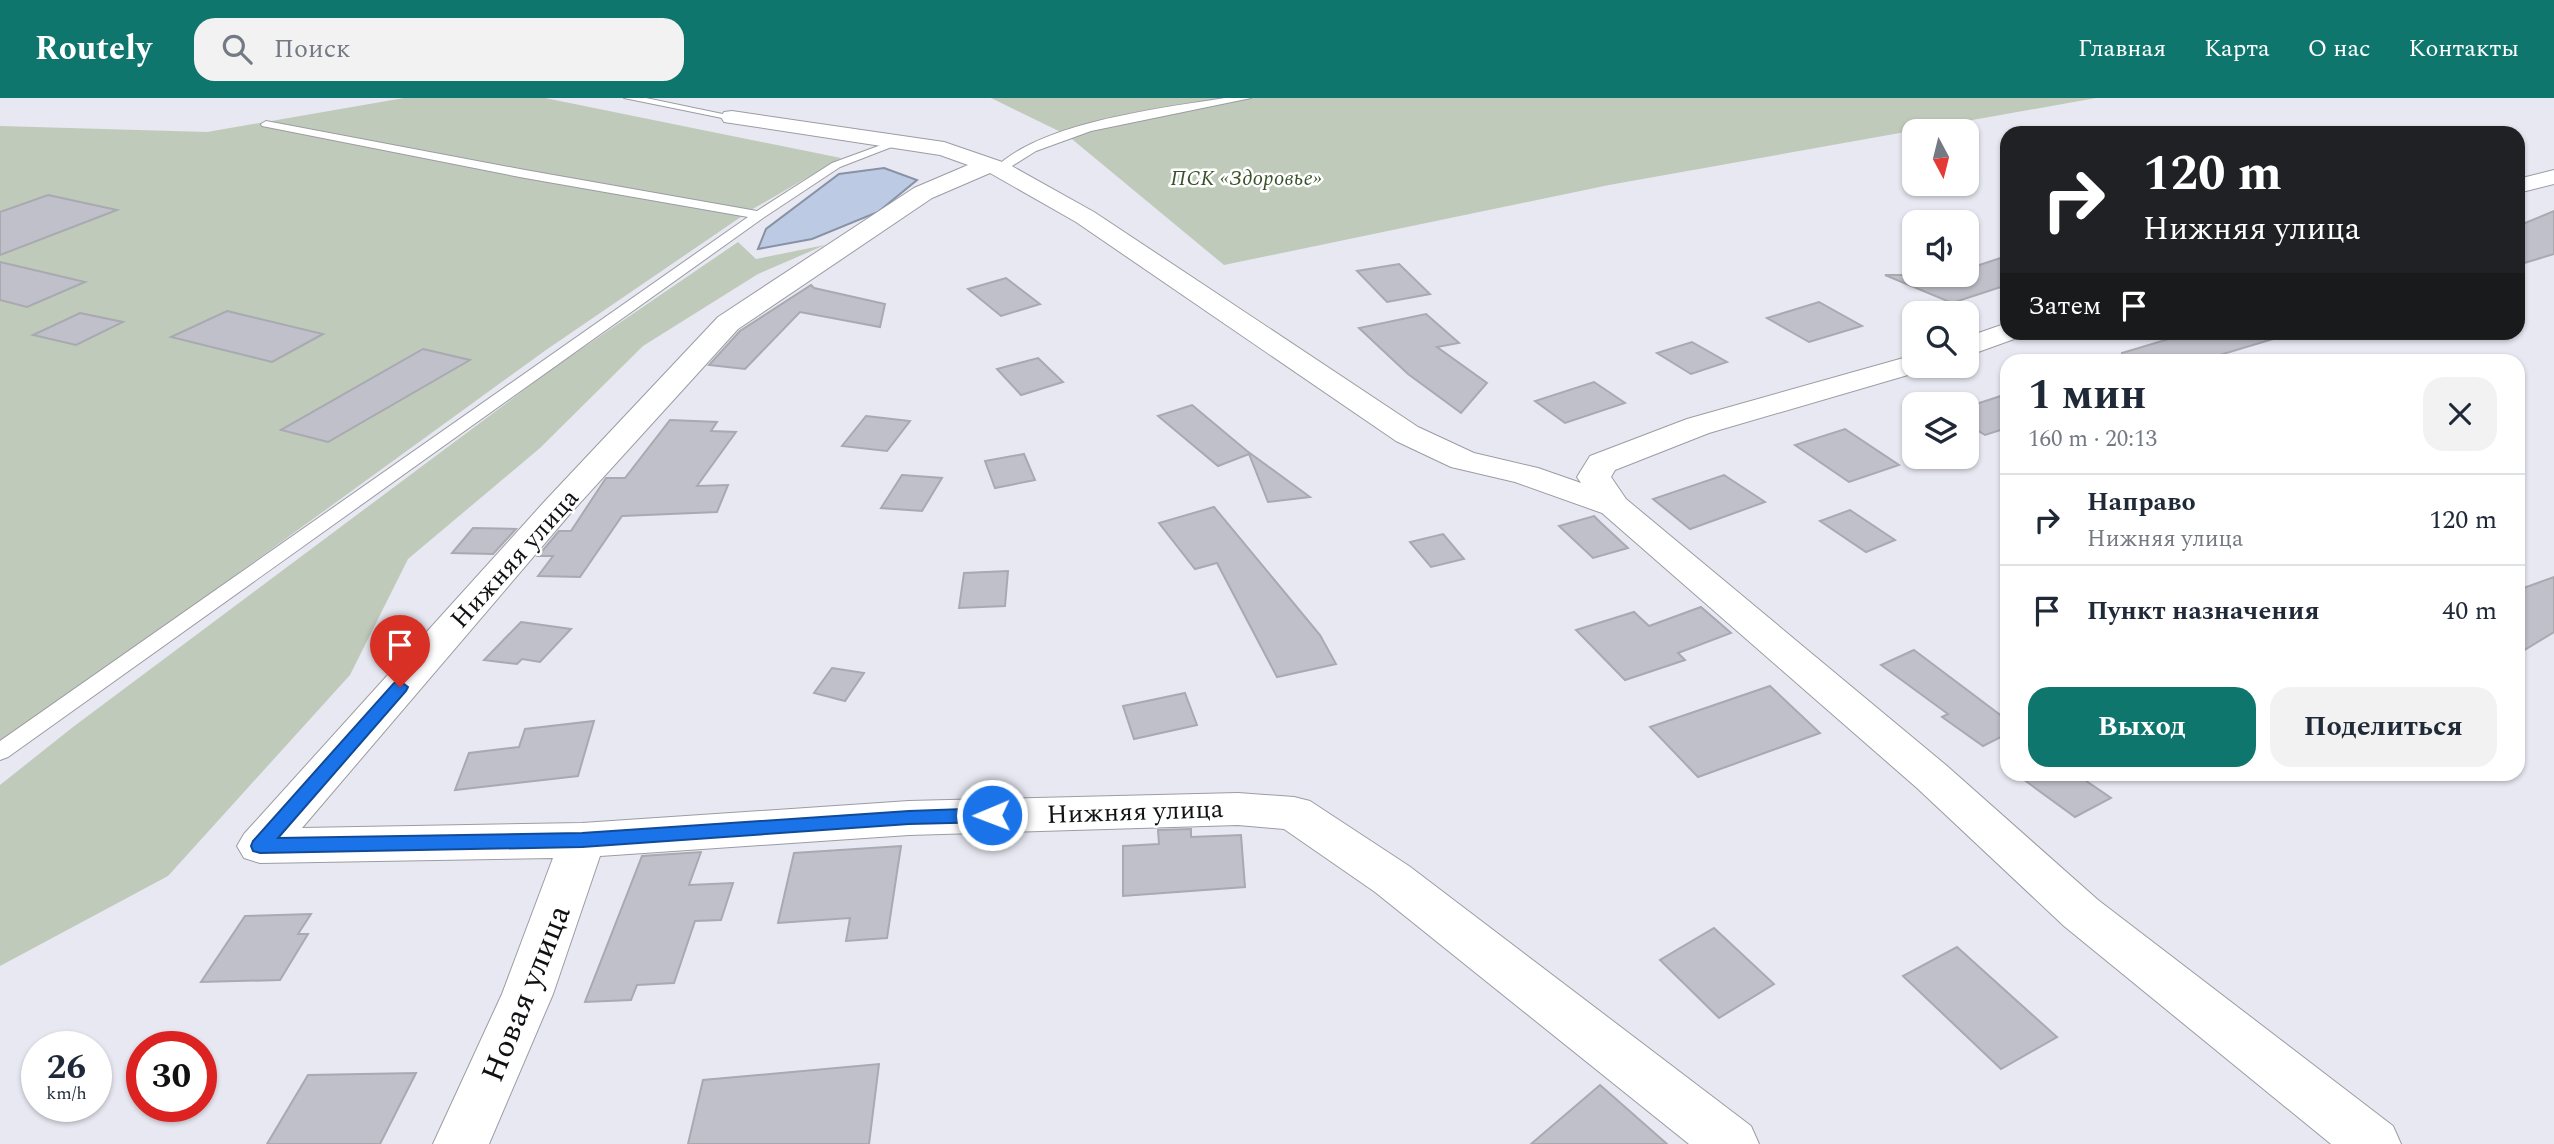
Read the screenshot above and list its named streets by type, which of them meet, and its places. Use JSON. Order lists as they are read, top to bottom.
{
  "streets": {
    "street": ["Нижняя улица", "Новая улица"]
  },
  "crossings": [
    ["Нижняя улица", "Новая улица"]
  ],
  "parks": ["ПСК «Здоровье»"],
  "north": "bottom",
  "page": {
    "header": "Routely",
    "search": "Поиск",
    "nav": [
      "Главная",
      "Карта",
      "О нас",
      "Контакты"
    ],
    "turn": ["120 m", "Нижняя улица"],
    "then": "Затем",
    "heading": ["1 мин", "160 m · 20:13"],
    "list": [
      {
        "name": "Направо",
        "note": "Нижняя улица",
        "value": "120 m"
      },
      {
        "name": "Пункт назначения",
        "value": "40 m"
      }
    ],
    "buttons": ["Выход", "Поделиться"],
    "speed": "26 km/h",
    "limit": "30"
  }
}
